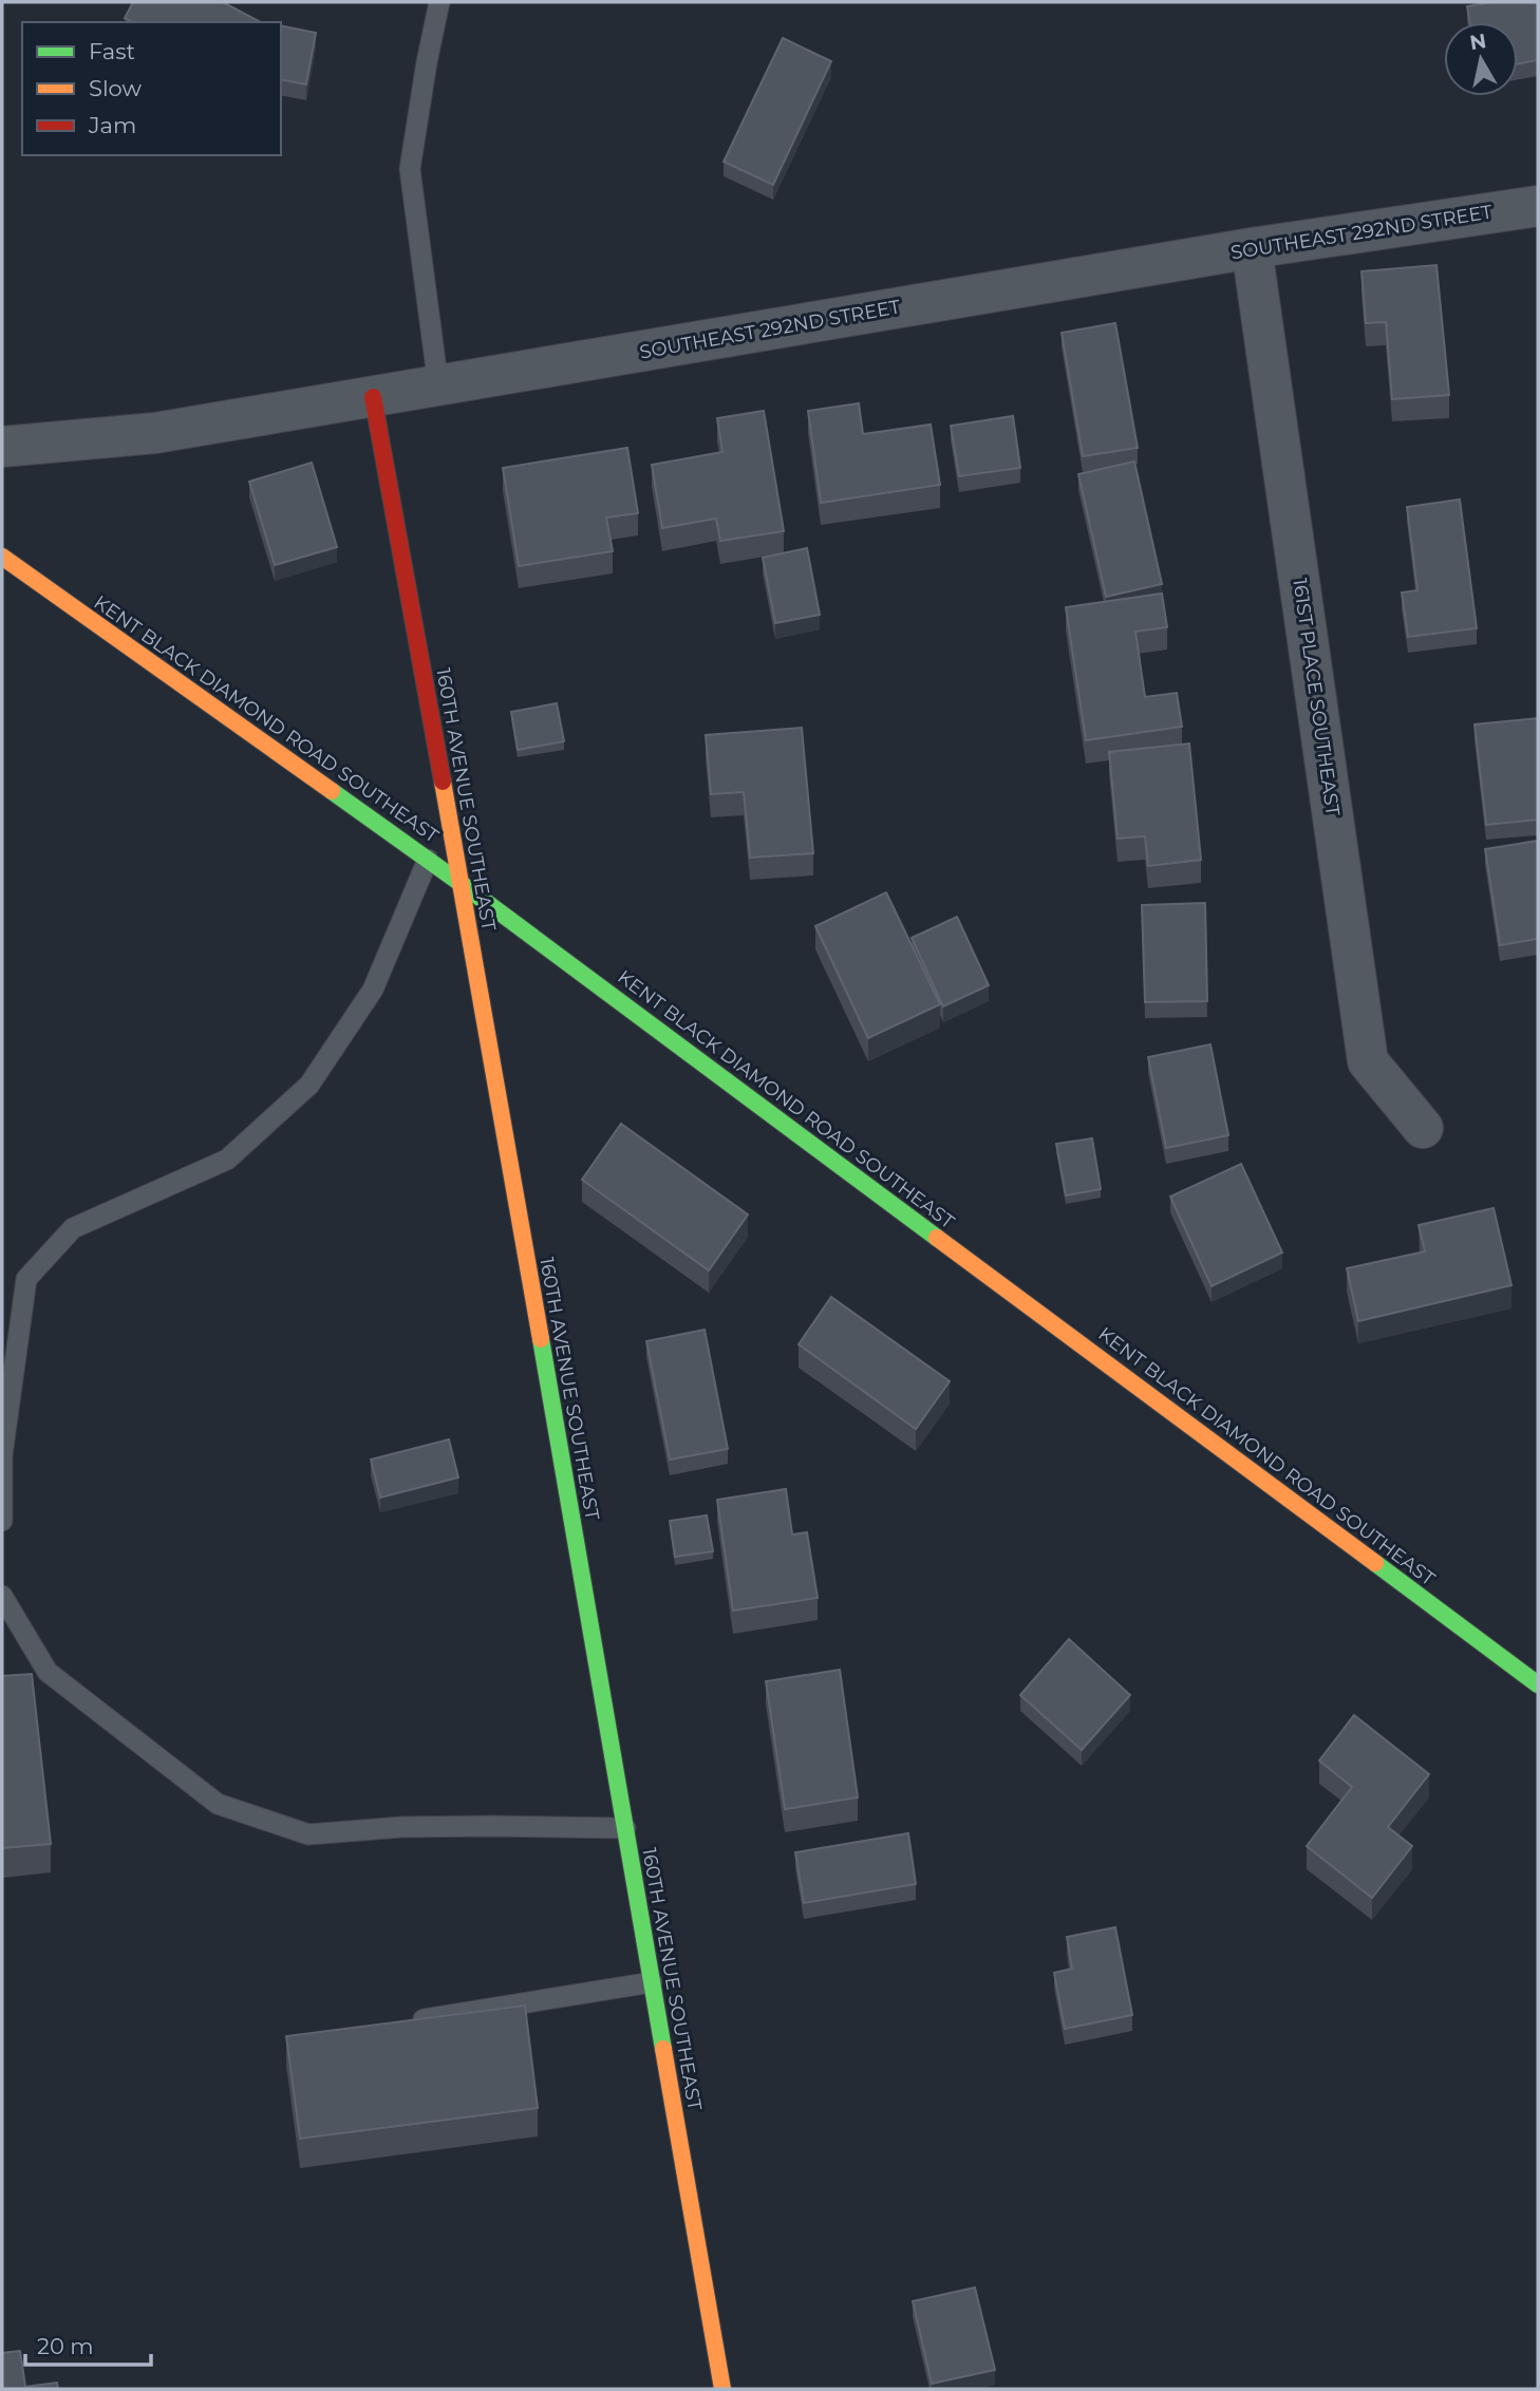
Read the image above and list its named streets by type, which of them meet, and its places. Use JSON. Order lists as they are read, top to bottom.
{
  "streets": {
    "street": [
      "SOUTHEAST 292ND STREET",
      "161ST PLACE SOUTHEAST",
      "KENT BLACK DIAMOND ROAD SOUTHEAST",
      "160TH AVENUE SOUTHEAST"
    ]
  },
  "crossings": [
    ["SOUTHEAST 292ND STREET", "161ST PLACE SOUTHEAST"],
    ["SOUTHEAST 292ND STREET", "160TH AVENUE SOUTHEAST"],
    ["KENT BLACK DIAMOND ROAD SOUTHEAST", "160TH AVENUE SOUTHEAST"]
  ],
  "legend": ["Fast", "Slow", "Jam"],
  "scale_bar": "20 m",
  "north": "top"
}
